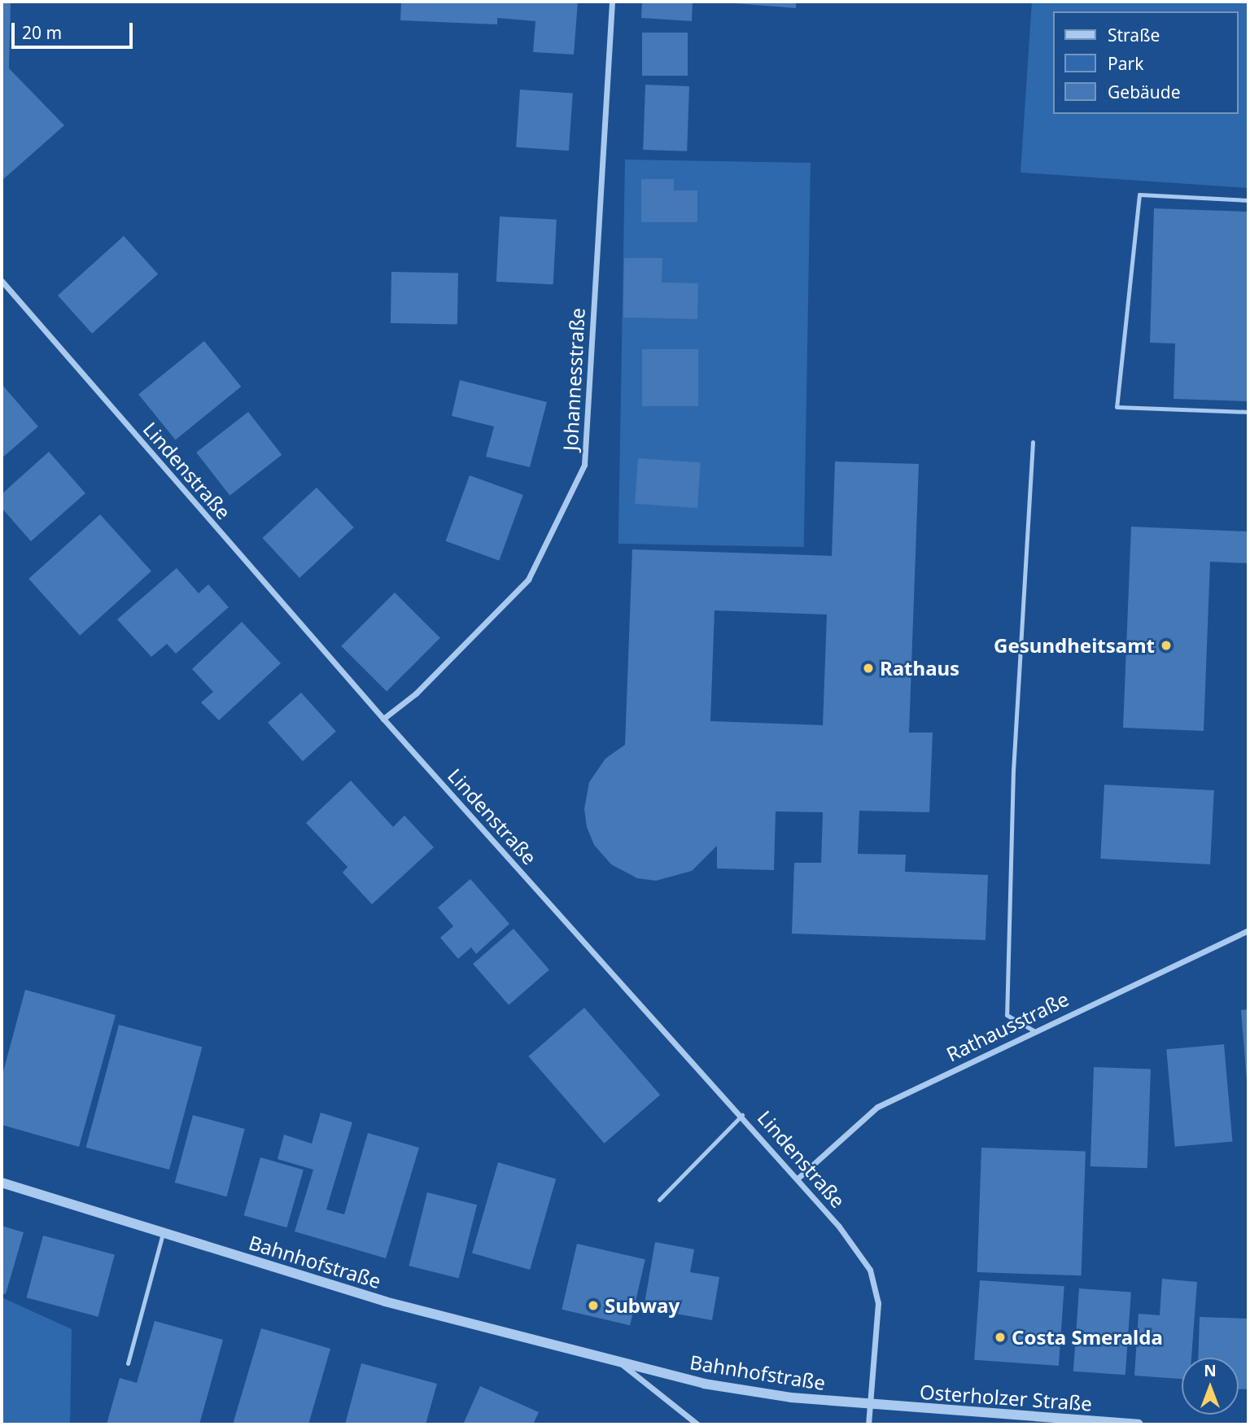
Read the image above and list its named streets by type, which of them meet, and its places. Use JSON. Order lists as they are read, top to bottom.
{
  "streets": {
    "street": [
      "Johannesstraße",
      "Lindenstraße",
      "Rathausstraße",
      "Bahnhofstraße",
      "Osterholzer Straße"
    ]
  },
  "crossings": [
    ["Johannesstraße", "Lindenstraße"],
    ["Lindenstraße", "Rathausstraße"],
    ["Lindenstraße", "Bahnhofstraße"],
    ["Lindenstraße", "Osterholzer Straße"],
    ["Bahnhofstraße", "Osterholzer Straße"]
  ],
  "places": [
    "Gesundheitsamt",
    "Rathaus",
    "Subway",
    "Costa Smeralda"
  ],
  "legend": ["Straße", "Park", "Gebäude"],
  "scale_bar": "20 m",
  "north": "top"
}
